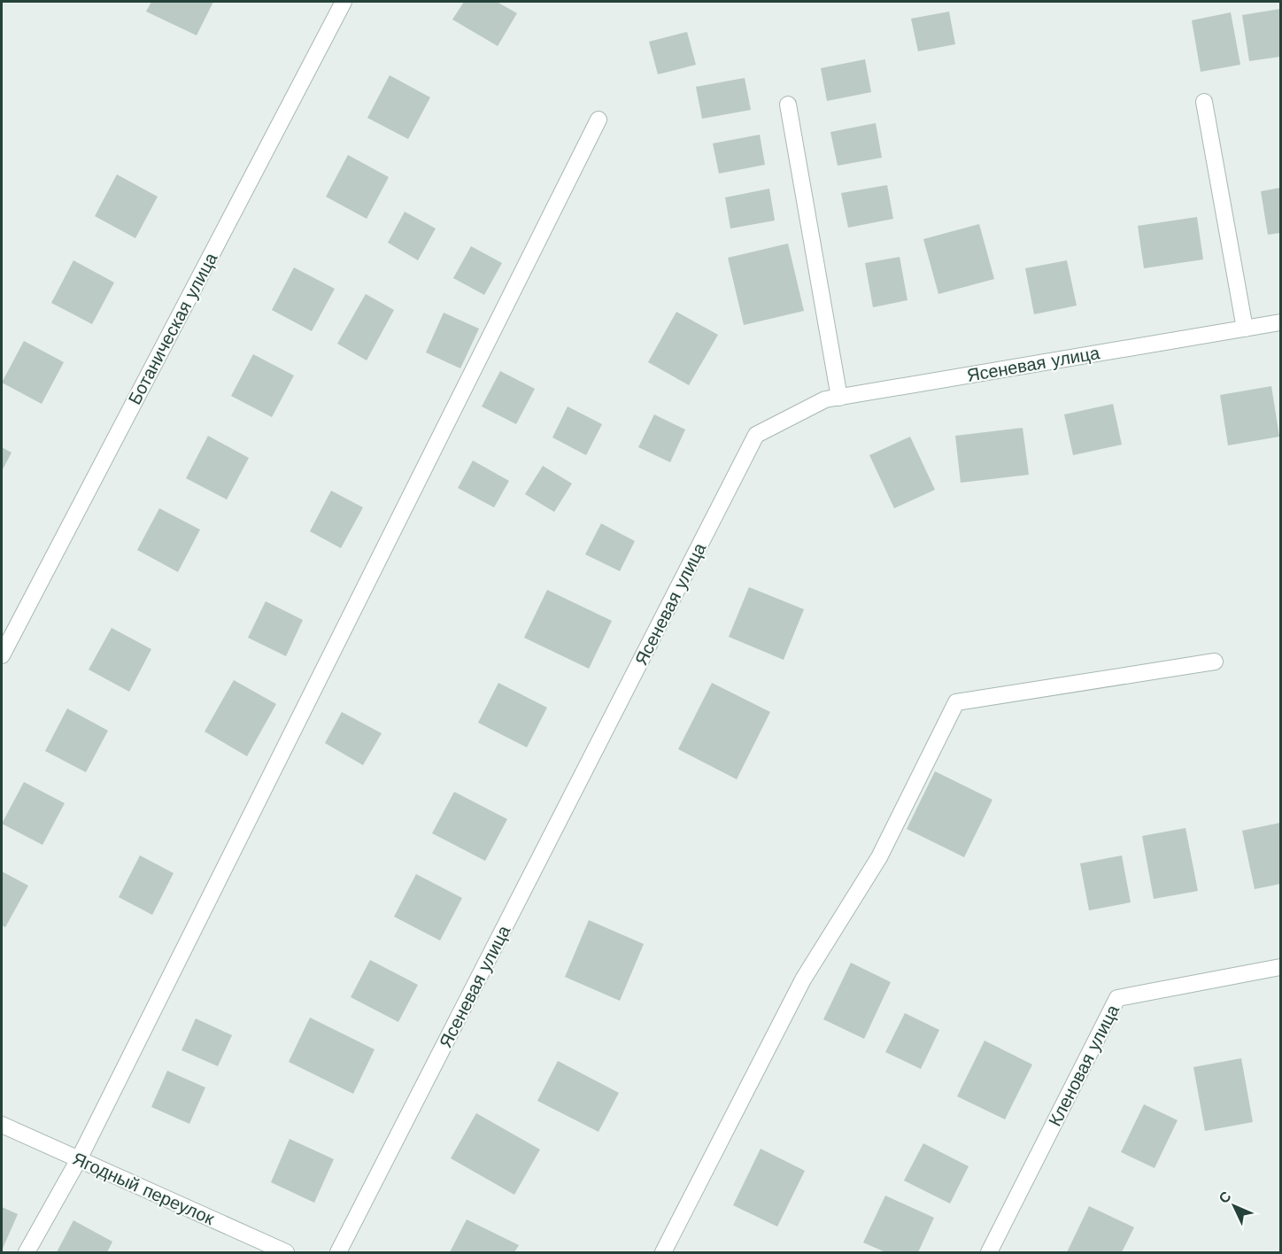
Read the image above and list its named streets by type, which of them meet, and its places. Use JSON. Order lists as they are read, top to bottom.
{
  "streets": {
    "street": [
      "Ботаническая улица",
      "Ясеневая улица",
      "Кленовая улица",
      "Ягодный переулок"
    ]
  },
  "north": "top left"
}
